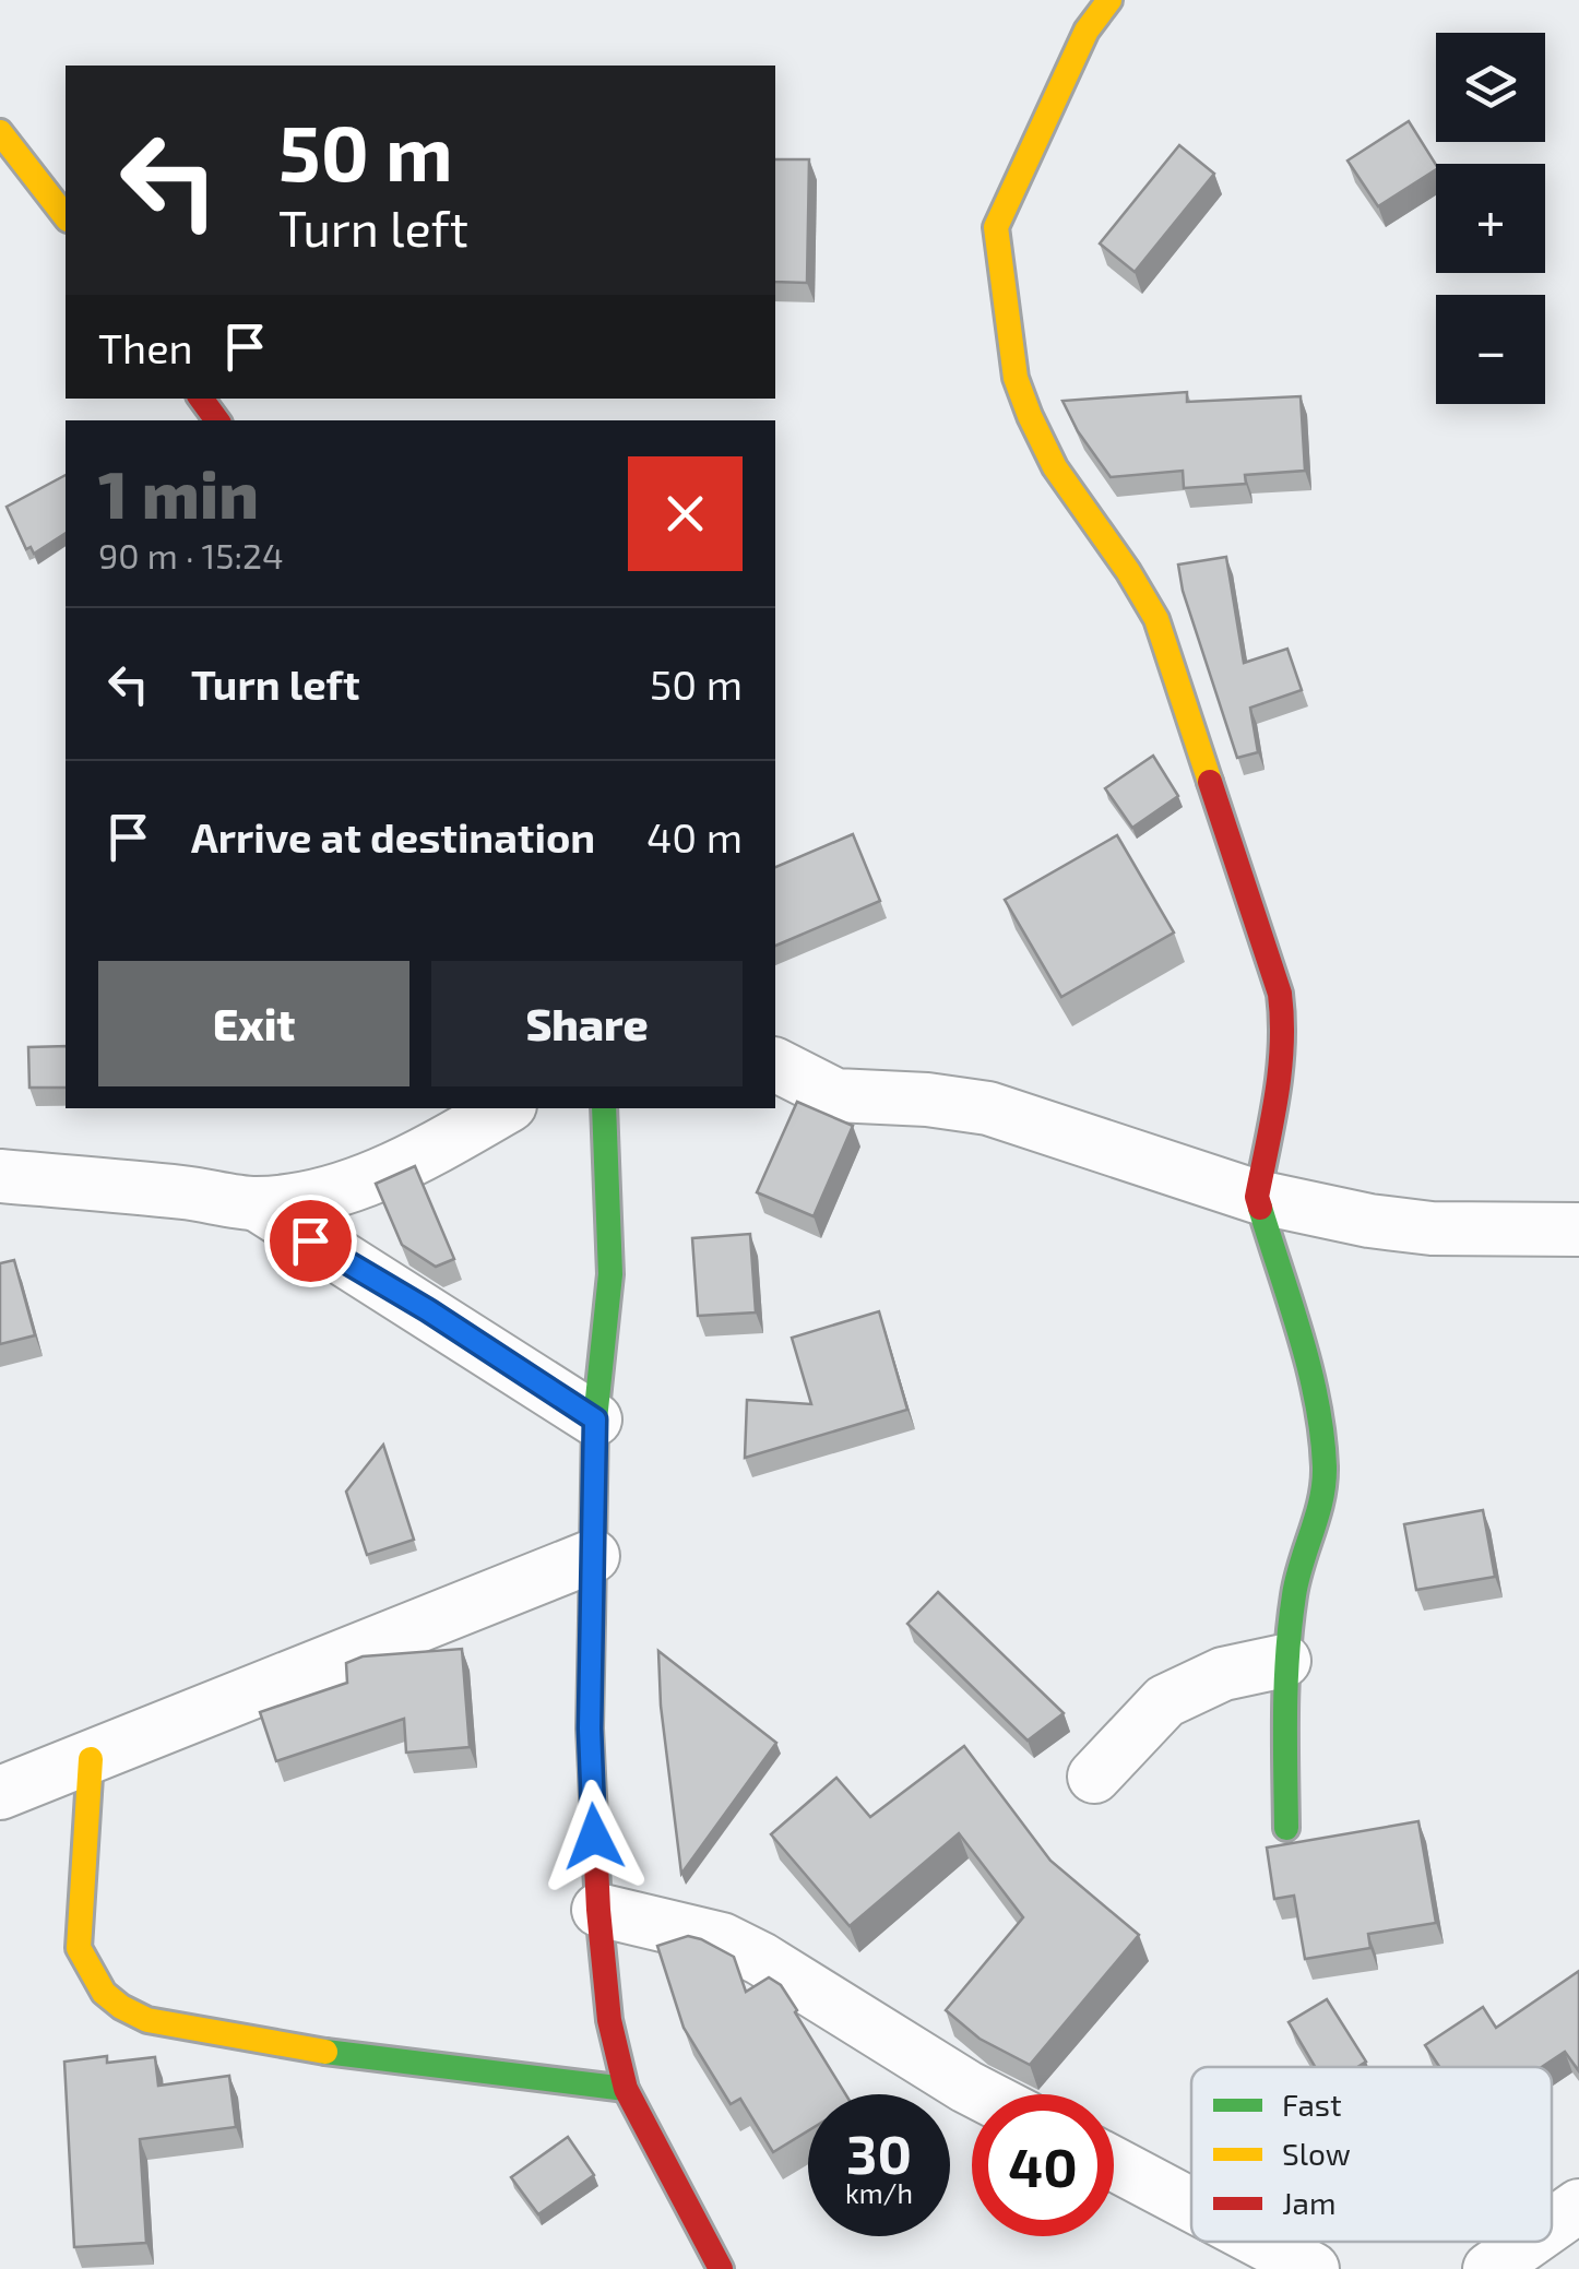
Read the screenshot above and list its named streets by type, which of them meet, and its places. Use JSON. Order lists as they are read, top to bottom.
{
  "legend": ["Fast", "Slow", "Jam"],
  "page": {
    "map_buttons": ["+", "−"],
    "turn": ["50 m", "Turn left"],
    "then": "Then",
    "heading": ["1 min", "90 m · 15:24"],
    "list": [
      {
        "name": "Turn left",
        "value": "50 m"
      },
      {
        "name": "Arrive at destination",
        "value": "40 m"
      }
    ],
    "buttons": ["Exit", "Share"],
    "speed": "30 km/h",
    "limit": "40"
  }
}
